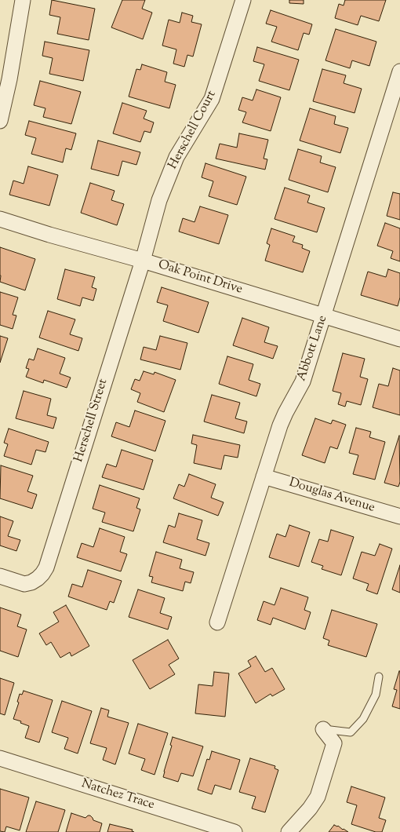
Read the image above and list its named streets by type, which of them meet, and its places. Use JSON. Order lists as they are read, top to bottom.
{
  "streets": {
    "street": [
      "Herschell Court",
      "Oak Point Drive",
      "Abbott Lane",
      "Herschell Street",
      "Douglas Avenue",
      "Natchez Trace"
    ]
  },
  "crossings": [
    ["Herschell Court", "Oak Point Drive"],
    ["Herschell Court", "Herschell Street"],
    ["Oak Point Drive", "Abbott Lane"],
    ["Oak Point Drive", "Herschell Street"],
    ["Abbott Lane", "Douglas Avenue"]
  ]
}
